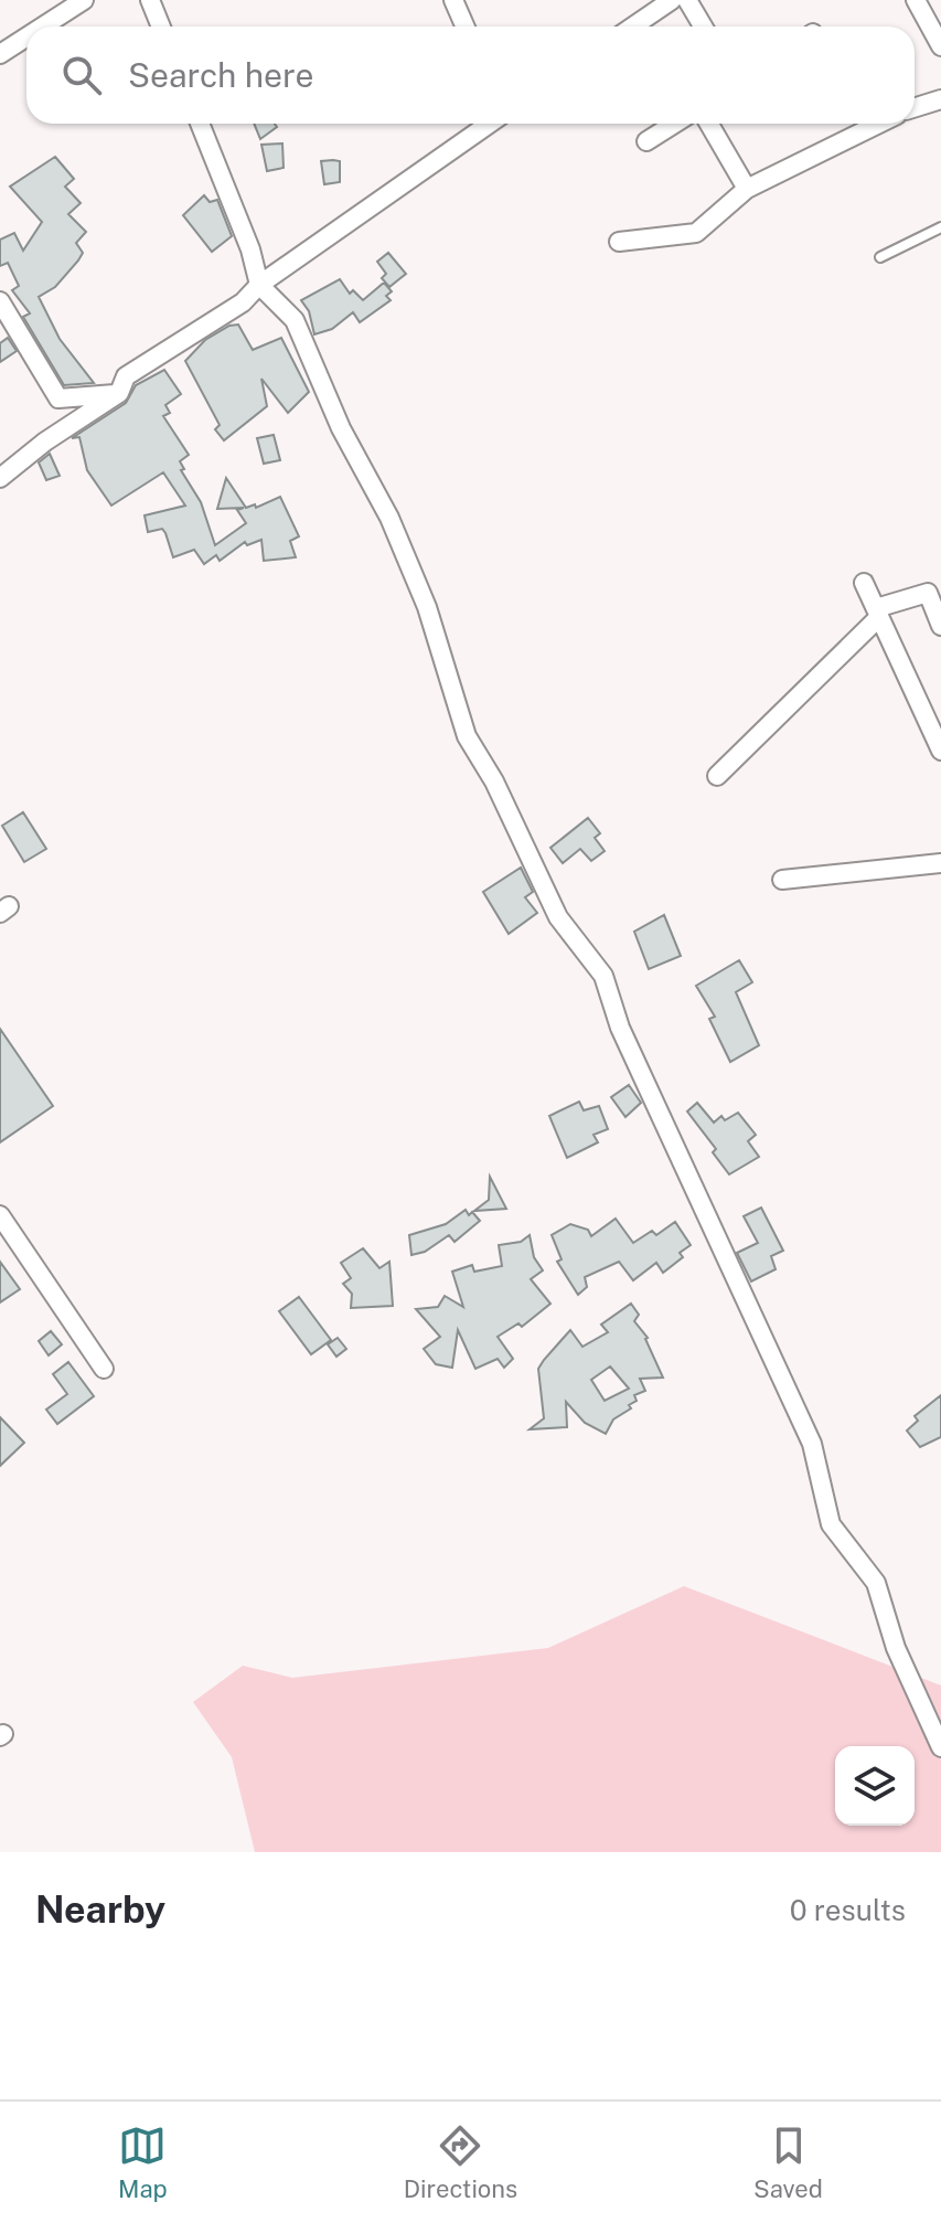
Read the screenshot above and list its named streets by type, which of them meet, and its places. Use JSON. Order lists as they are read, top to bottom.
{
  "page": {
    "search": "Search here",
    "heading": ["Nearby", "0 results"],
    "nav": ["Map", "Directions", "Saved"]
  }
}
